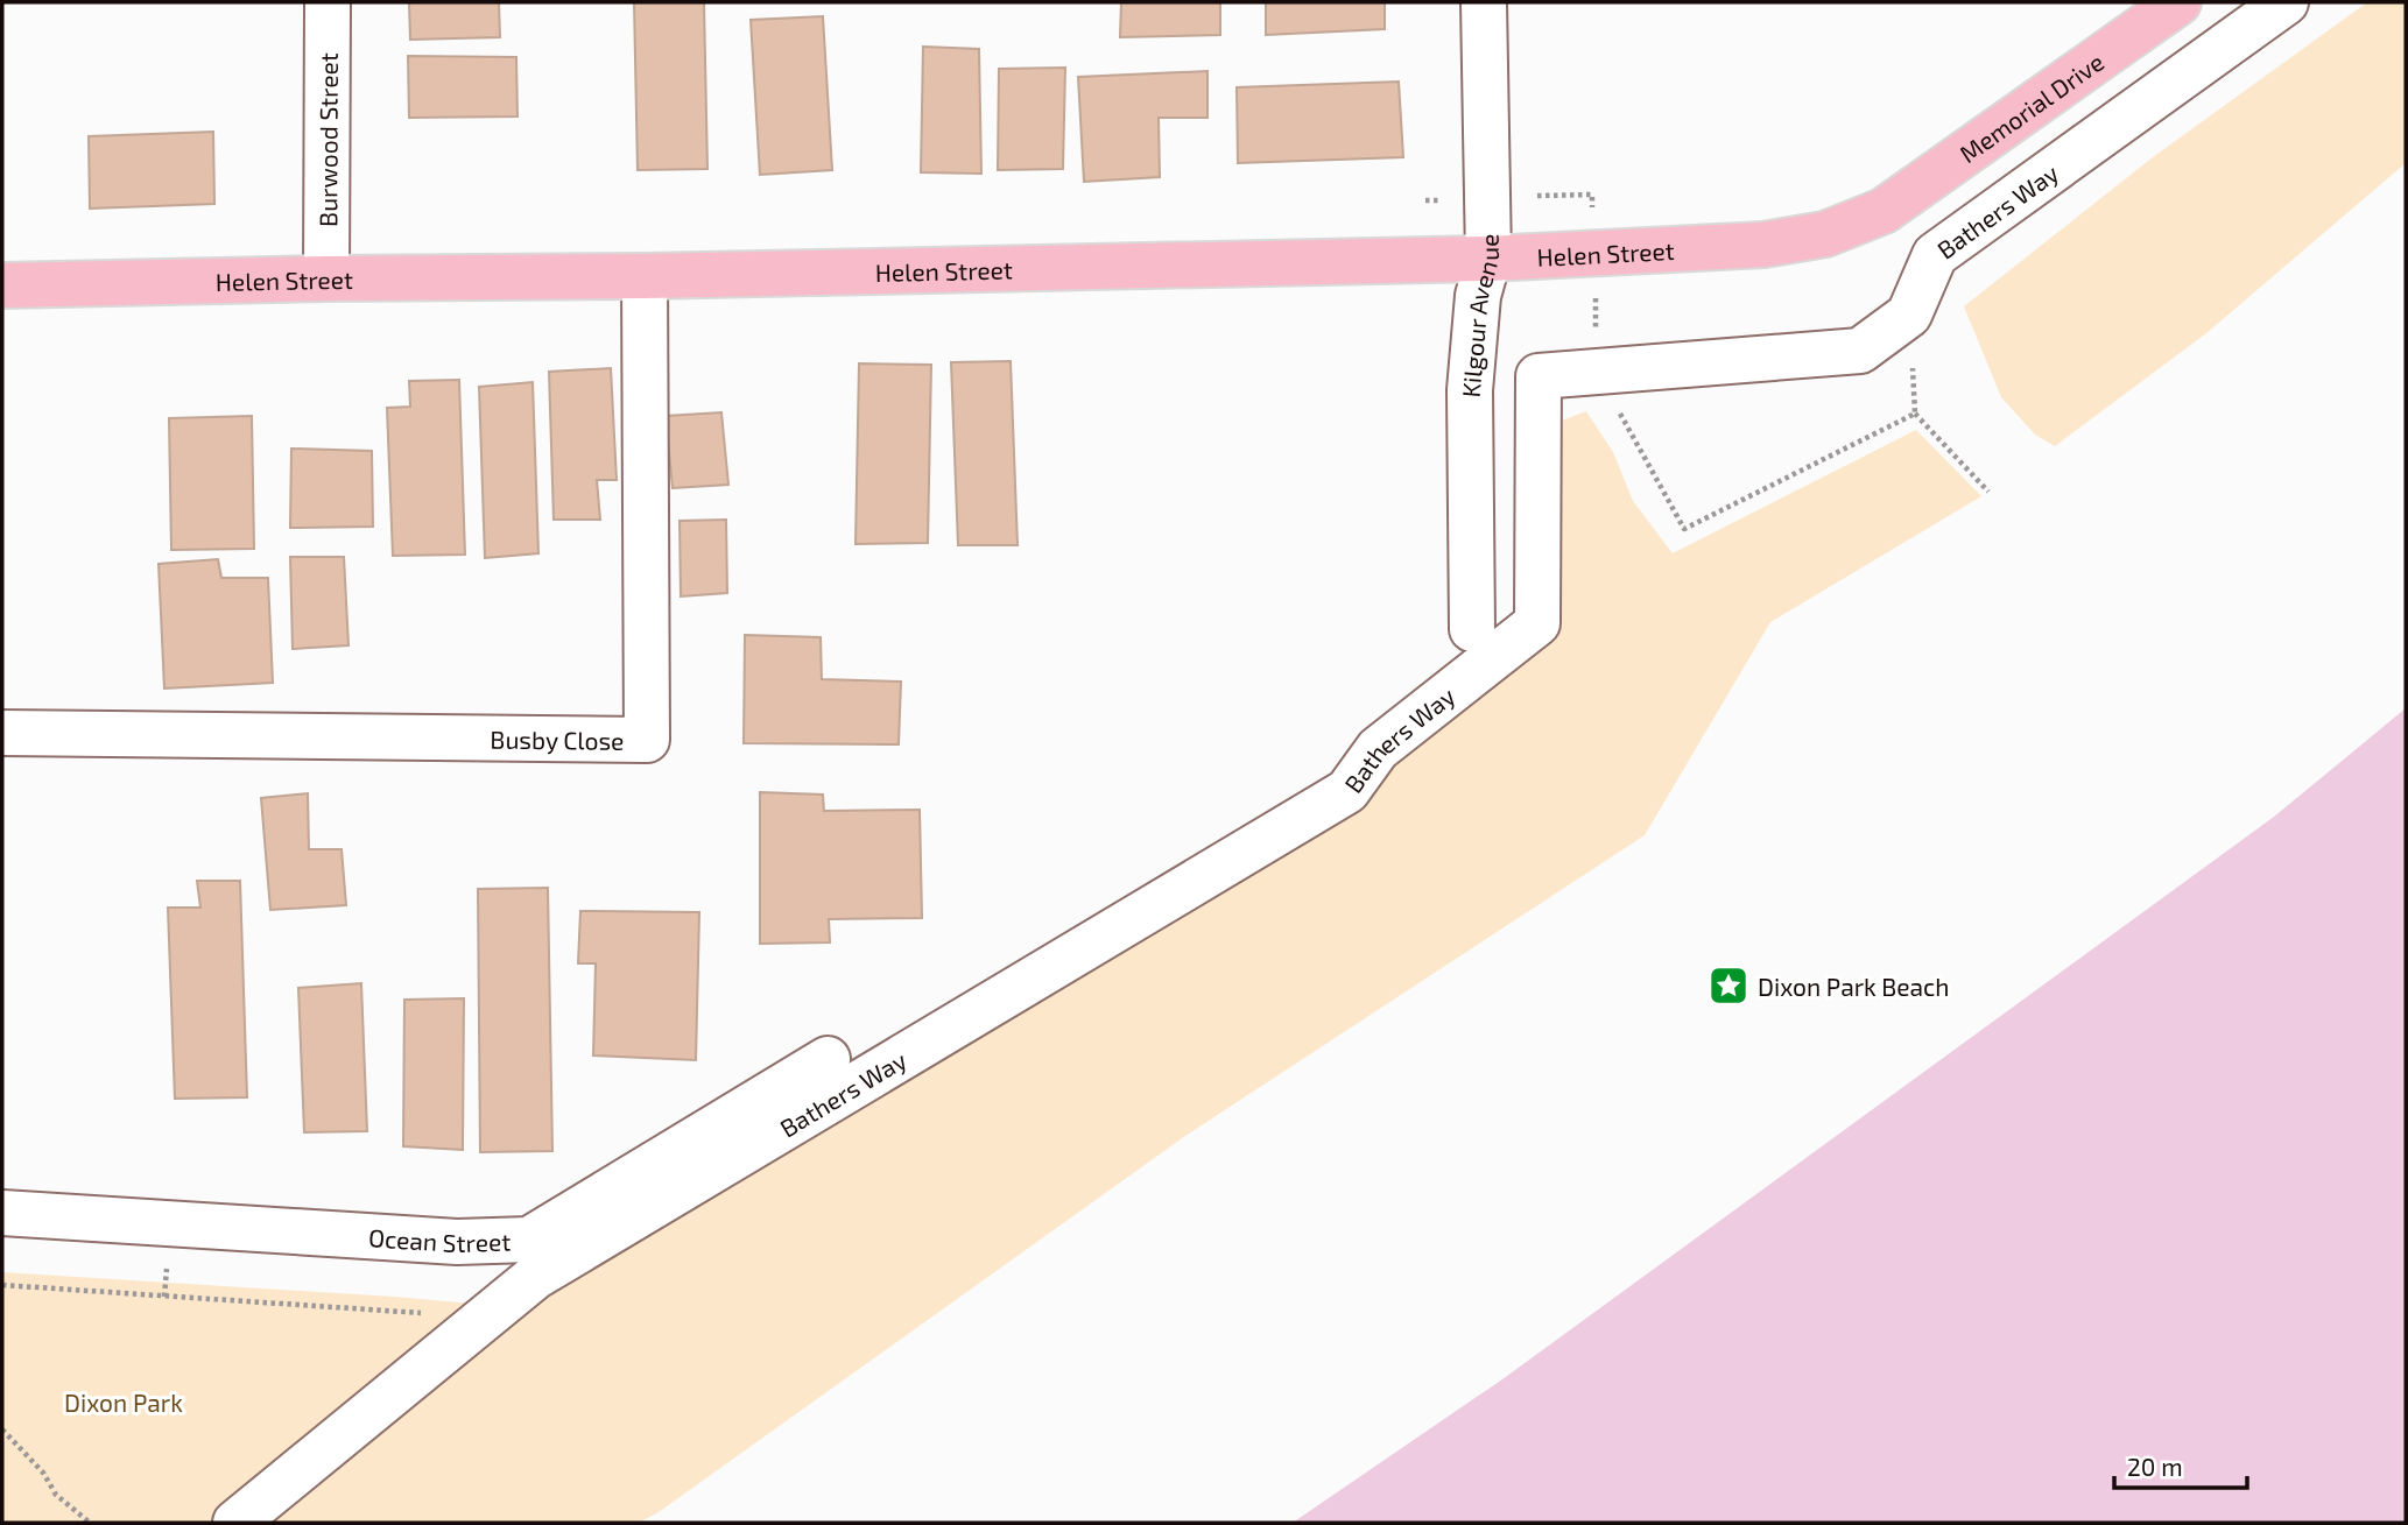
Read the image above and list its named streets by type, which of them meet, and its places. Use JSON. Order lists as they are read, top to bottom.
{
  "streets": {
    "main road": ["Memorial Drive", "Helen Street"],
    "street": [
      "Burwood Street",
      "Bathers Way",
      "Kilgour Avenue",
      "Busby Close",
      "Ocean Street"
    ]
  },
  "crossings": [
    ["Memorial Drive", "Helen Street"],
    ["Burwood Street", "Helen Street"],
    ["Helen Street", "Kilgour Avenue"],
    ["Helen Street", "Busby Close"]
  ],
  "parks": ["Dixon Park"],
  "places": {
    "place": ["Dixon Park Beach"]
  },
  "scale_bar": "20 m"
}
